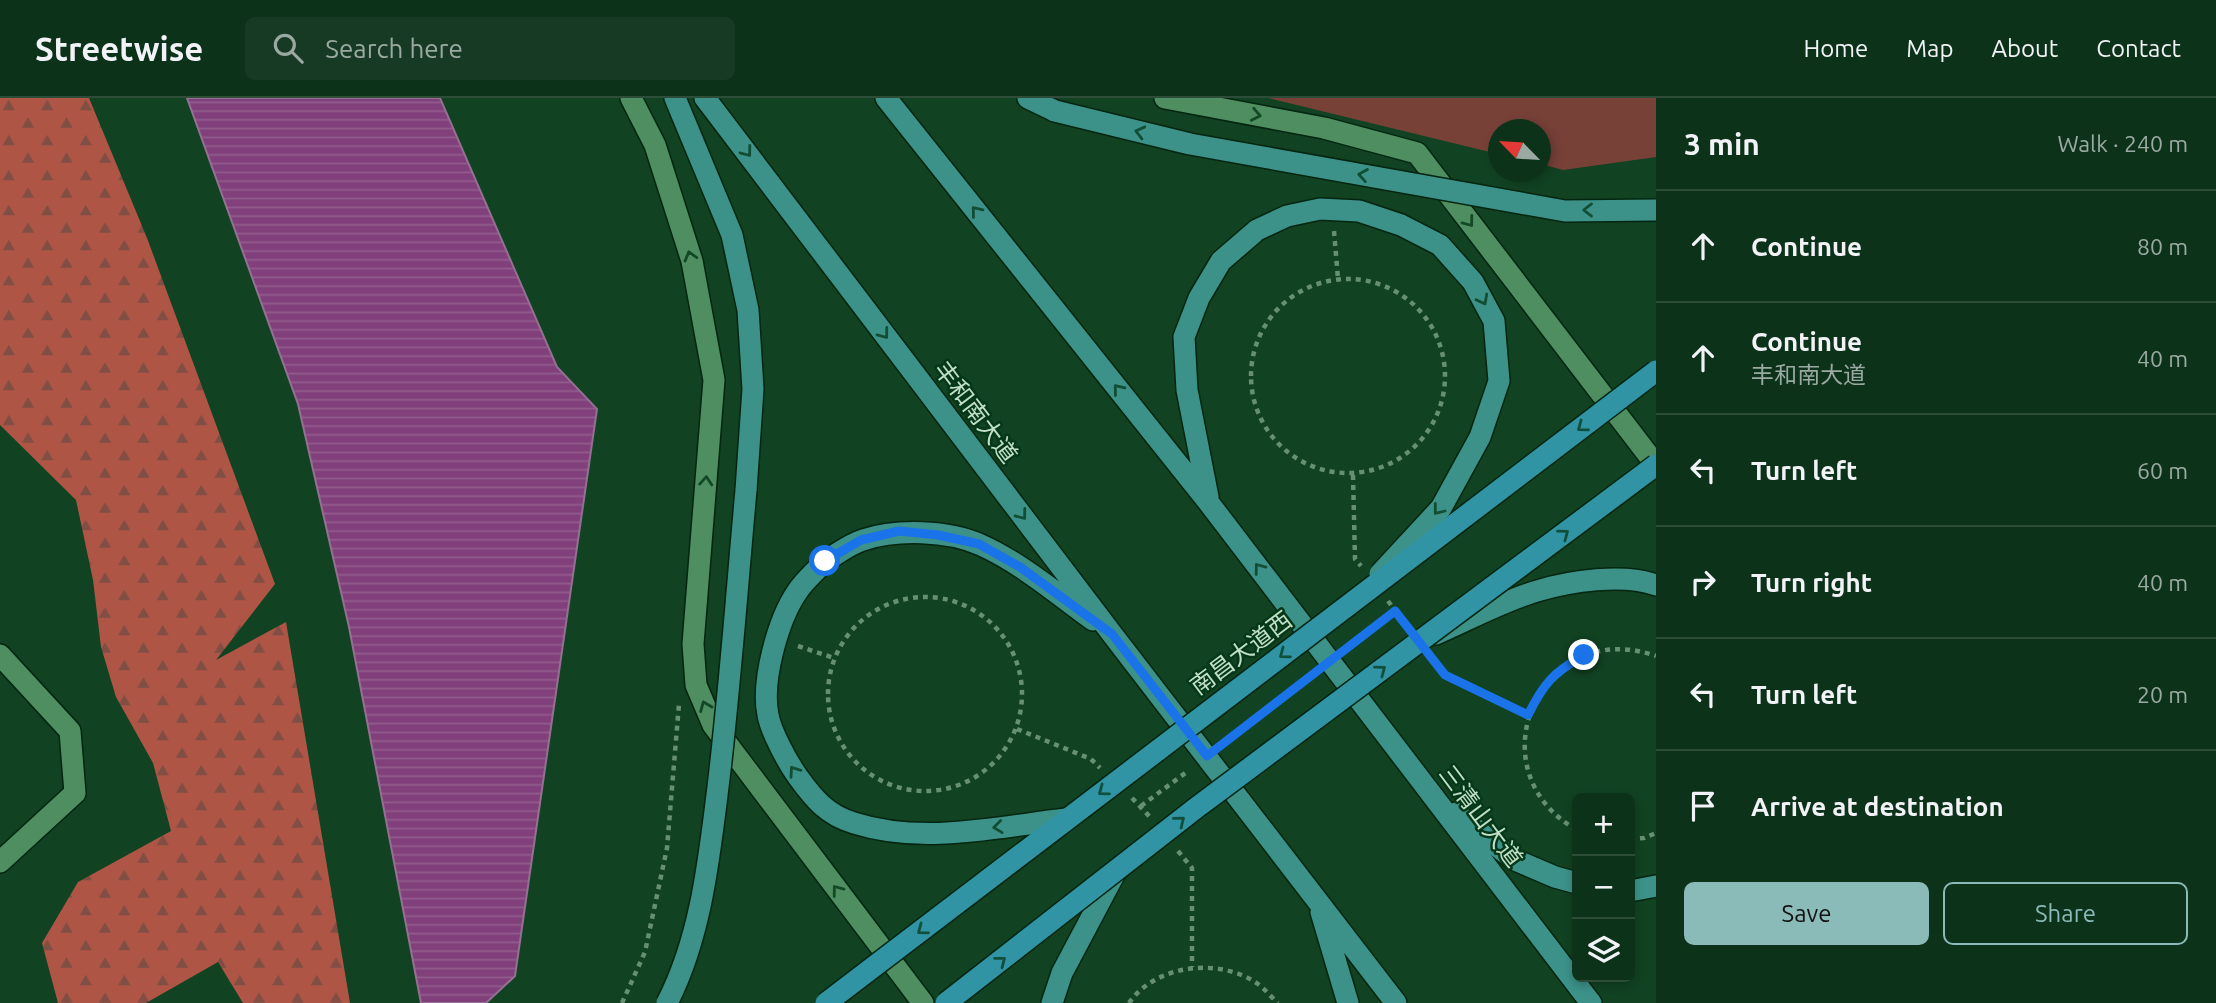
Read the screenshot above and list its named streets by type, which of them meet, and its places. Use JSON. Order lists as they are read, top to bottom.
{
  "streets": {
    "highway": ["南昌大道西"],
    "main road": ["丰和南大道", "三清山大道"]
  },
  "north": "top left",
  "page": {
    "header": "Streetwise",
    "search": "Search here",
    "nav": [
      "Home",
      "Map",
      "About",
      "Contact"
    ],
    "heading": ["3 min", "Walk · 240 m"],
    "list": [
      ["Continue", "80 m"],
      ["Continue", "丰和南大道", "40 m"],
      ["Turn left", "60 m"],
      ["Turn right", "40 m"],
      ["Turn left", "20 m"],
      "Arrive at destination"
    ],
    "map_buttons": ["+", "−"],
    "buttons": ["Save", "Share"]
  }
}
